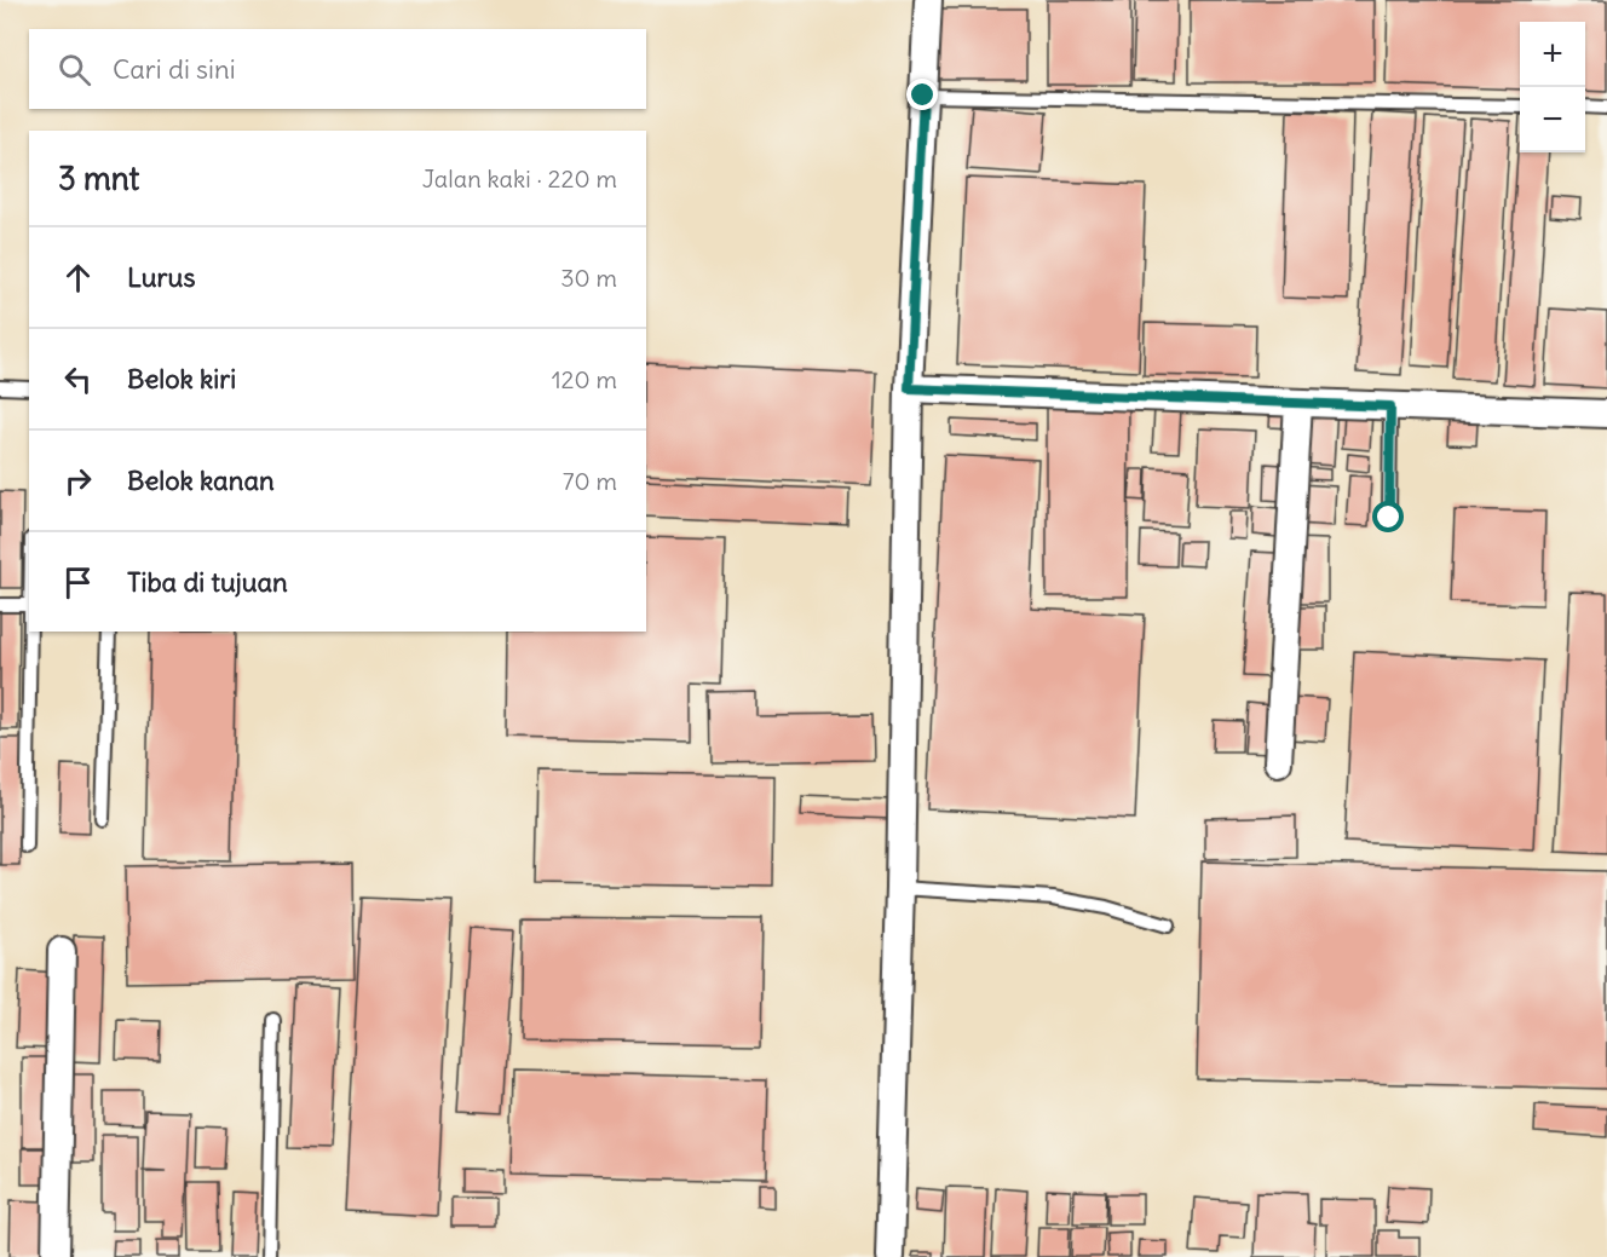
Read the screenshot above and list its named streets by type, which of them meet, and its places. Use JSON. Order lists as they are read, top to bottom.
{
  "page": {
    "map_buttons": ["+", "−"],
    "search": "Cari di sini",
    "heading": ["3 mnt", "Jalan kaki · 220 m"],
    "list": [
      ["Lurus", "30 m"],
      ["Belok kiri", "120 m"],
      ["Belok kanan", "70 m"],
      "Tiba di tujuan"
    ]
  }
}
